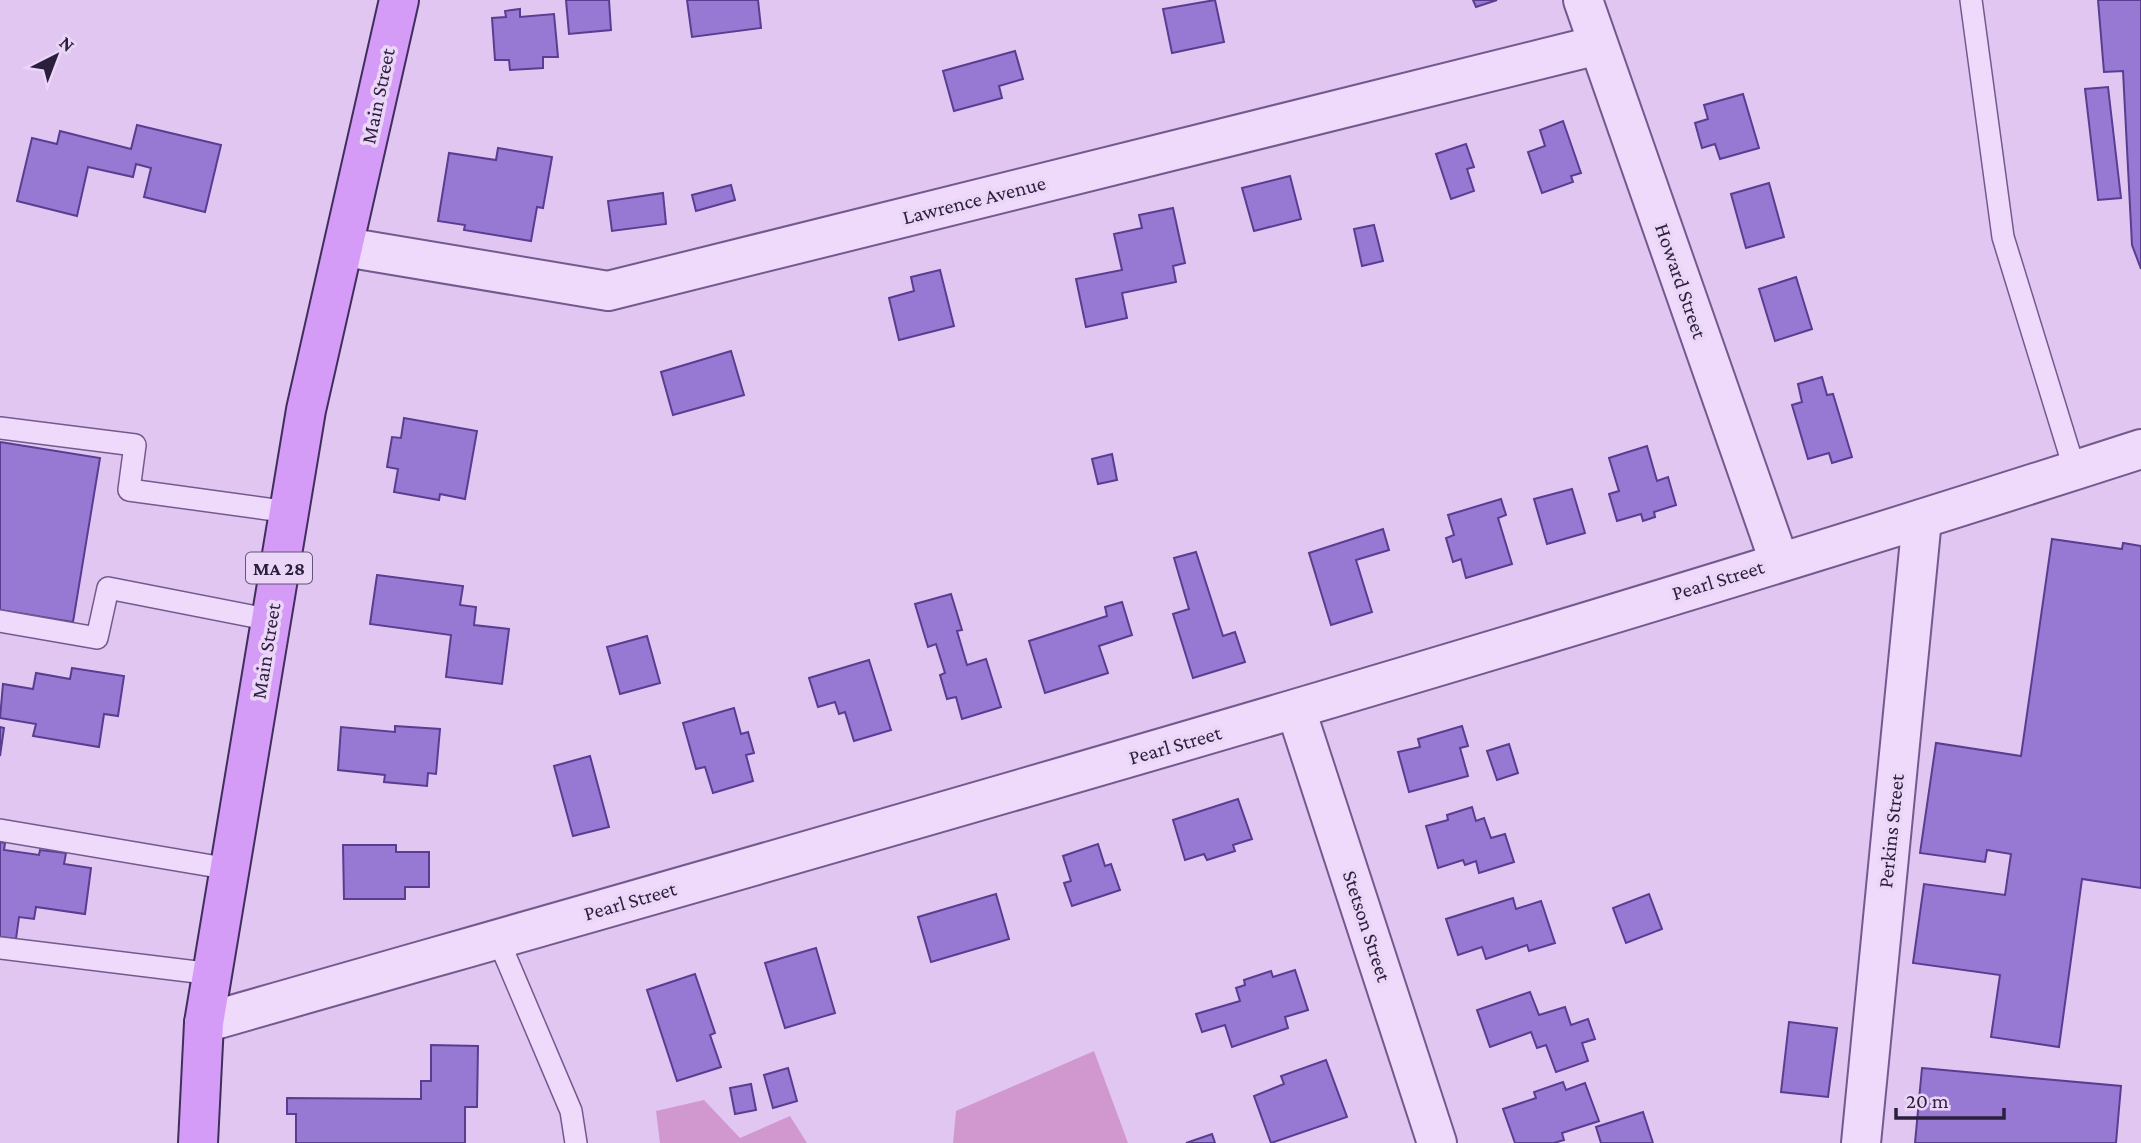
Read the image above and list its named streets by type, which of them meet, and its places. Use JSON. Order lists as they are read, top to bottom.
{
  "streets": {
    "main road": ["Main Street", "MA 28"],
    "street": [
      "Lawrence Avenue",
      "Howard Street",
      "Pearl Street",
      "Perkins Street",
      "Stetson Street"
    ]
  },
  "crossings": [
    ["Main Street", "Lawrence Avenue"],
    ["Main Street", "Pearl Street"],
    ["Lawrence Avenue", "Howard Street"],
    ["Howard Street", "Pearl Street"],
    ["Pearl Street", "Perkins Street"],
    ["Pearl Street", "Stetson Street"]
  ],
  "scale_bar": "20 m",
  "north": "top right"
}
